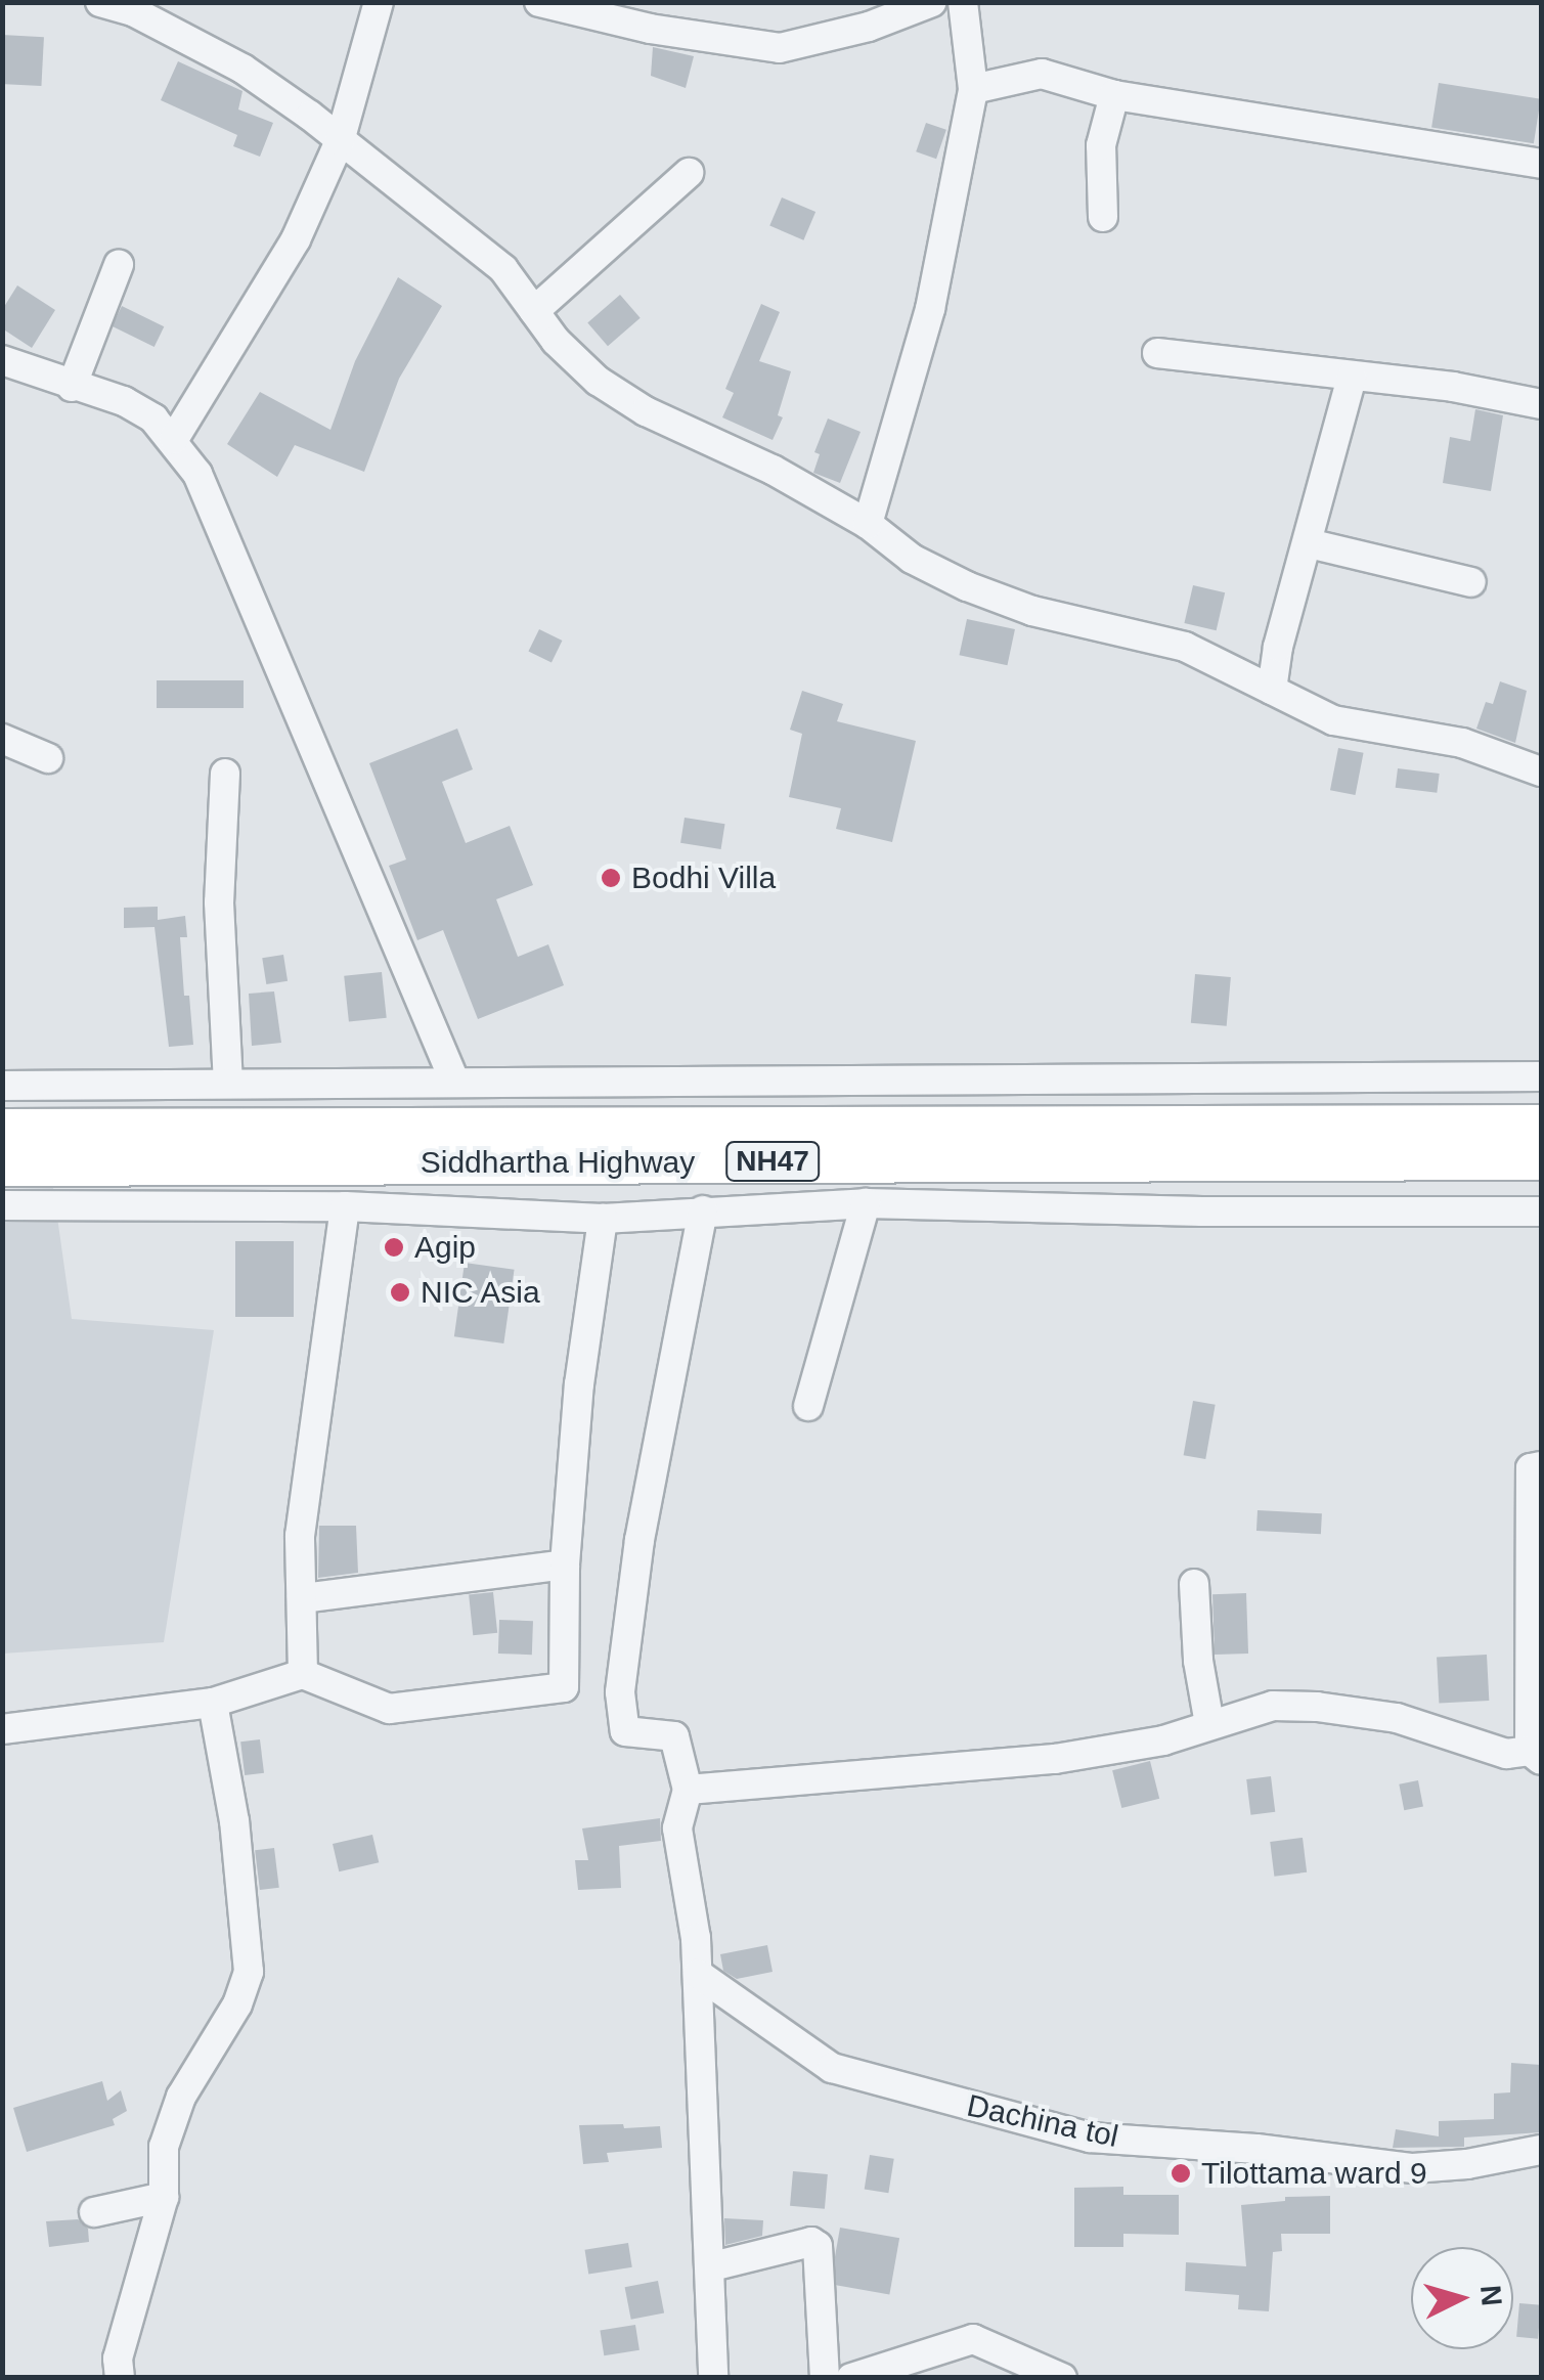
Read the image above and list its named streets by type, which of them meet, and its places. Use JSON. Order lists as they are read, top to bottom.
{
  "streets": {
    "highway": ["NH47", "Siddhartha Highway"],
    "street": ["Dachina tol"]
  },
  "places": [
    "Bodhi Villa",
    "Agip",
    "NIC Asia",
    "Tilottama ward 9"
  ],
  "north": "right"
}
